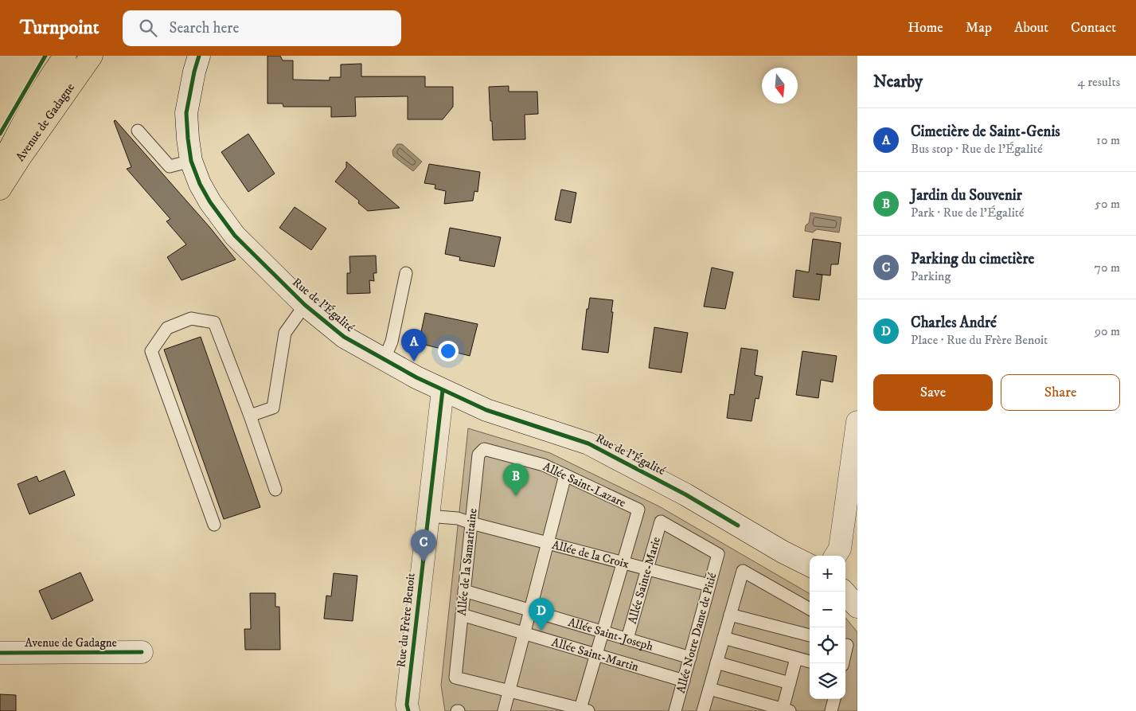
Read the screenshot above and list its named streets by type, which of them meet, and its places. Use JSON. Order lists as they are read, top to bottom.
{
  "streets": {
    "main road": ["Avenue de Gadagne"],
    "street": ["Rue de l'Égalité", "Rue du Frère Benoit"],
    "lane": [
      "Allée Saint-Lazare",
      "Allée de la Croix",
      "Allée de la Samaritaine",
      "Allée Sainte-Marie",
      "Allée Notre Dame de Pitié",
      "Allée Saint-Joseph",
      "Allée Saint-Martin"
    ]
  },
  "crossings": [
    ["Rue de l'Égalité", "Rue du Frère Benoit"],
    ["Allée Saint-Lazare", "Allée de la Croix"],
    ["Allée Saint-Lazare", "Allée de la Samaritaine"],
    ["Allée de la Croix", "Allée de la Samaritaine"],
    ["Allée de la Croix", "Allée Sainte-Marie"],
    ["Allée de la Croix", "Rue du Frère Benoit"],
    ["Allée de la Croix", "Allée Notre Dame de Pitié"],
    ["Allée de la Samaritaine", "Allée Saint-Joseph"],
    ["Allée de la Samaritaine", "Allée Saint-Martin"],
    ["Allée Sainte-Marie", "Allée Notre Dame de Pitié"],
    ["Allée Sainte-Marie", "Allée Saint-Joseph"],
    ["Allée Notre Dame de Pitié", "Allée Saint-Joseph"],
    ["Allée Notre Dame de Pitié", "Allée Saint-Martin"]
  ],
  "north": "bottom",
  "page": {
    "header": "Turnpoint",
    "search": "Search here",
    "nav": [
      "Home",
      "Map",
      "About",
      "Contact"
    ],
    "heading": ["Nearby", "4 results"],
    "list": [
      {
        "mark": "A",
        "name": "Cimetière de Saint-Genis",
        "note": "Bus stop · Rue de l'Égalité",
        "value": "10 m"
      },
      {
        "mark": "B",
        "name": "Jardin du Souvenir",
        "note": "Park · Rue de l'Égalité",
        "value": "50 m"
      },
      {
        "mark": "C",
        "name": "Parking du cimetière",
        "note": "Parking",
        "value": "70 m"
      },
      {
        "mark": "D",
        "name": "Charles André",
        "note": "Place · Rue du Frère Benoit",
        "value": "90 m"
      }
    ],
    "pins": [
      "A",
      "B",
      "C",
      "D"
    ],
    "buttons": ["Save", "Share"],
    "map_buttons": ["+", "−"]
  }
}
